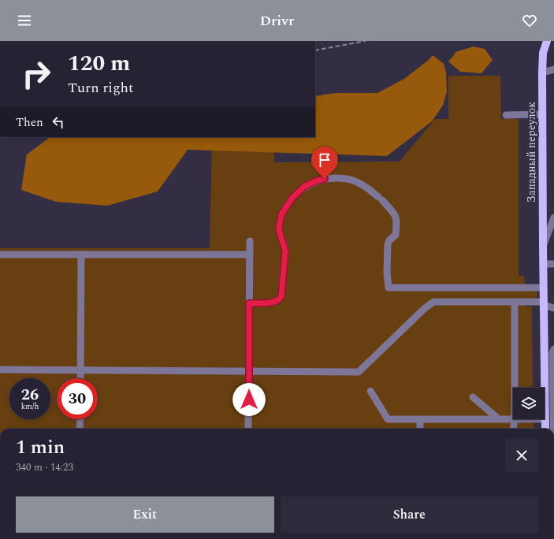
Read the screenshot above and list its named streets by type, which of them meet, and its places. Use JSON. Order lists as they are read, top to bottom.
{
  "streets": {
    "main road": ["Западный переулок"]
  },
  "page": {
    "header": "Drivr",
    "turn": ["120 m", "Turn right"],
    "then": "Then",
    "speed": "26 km/h",
    "limit": "30",
    "heading": ["1 min", "340 m · 14:23"],
    "buttons": ["Exit", "Share"]
  }
}
